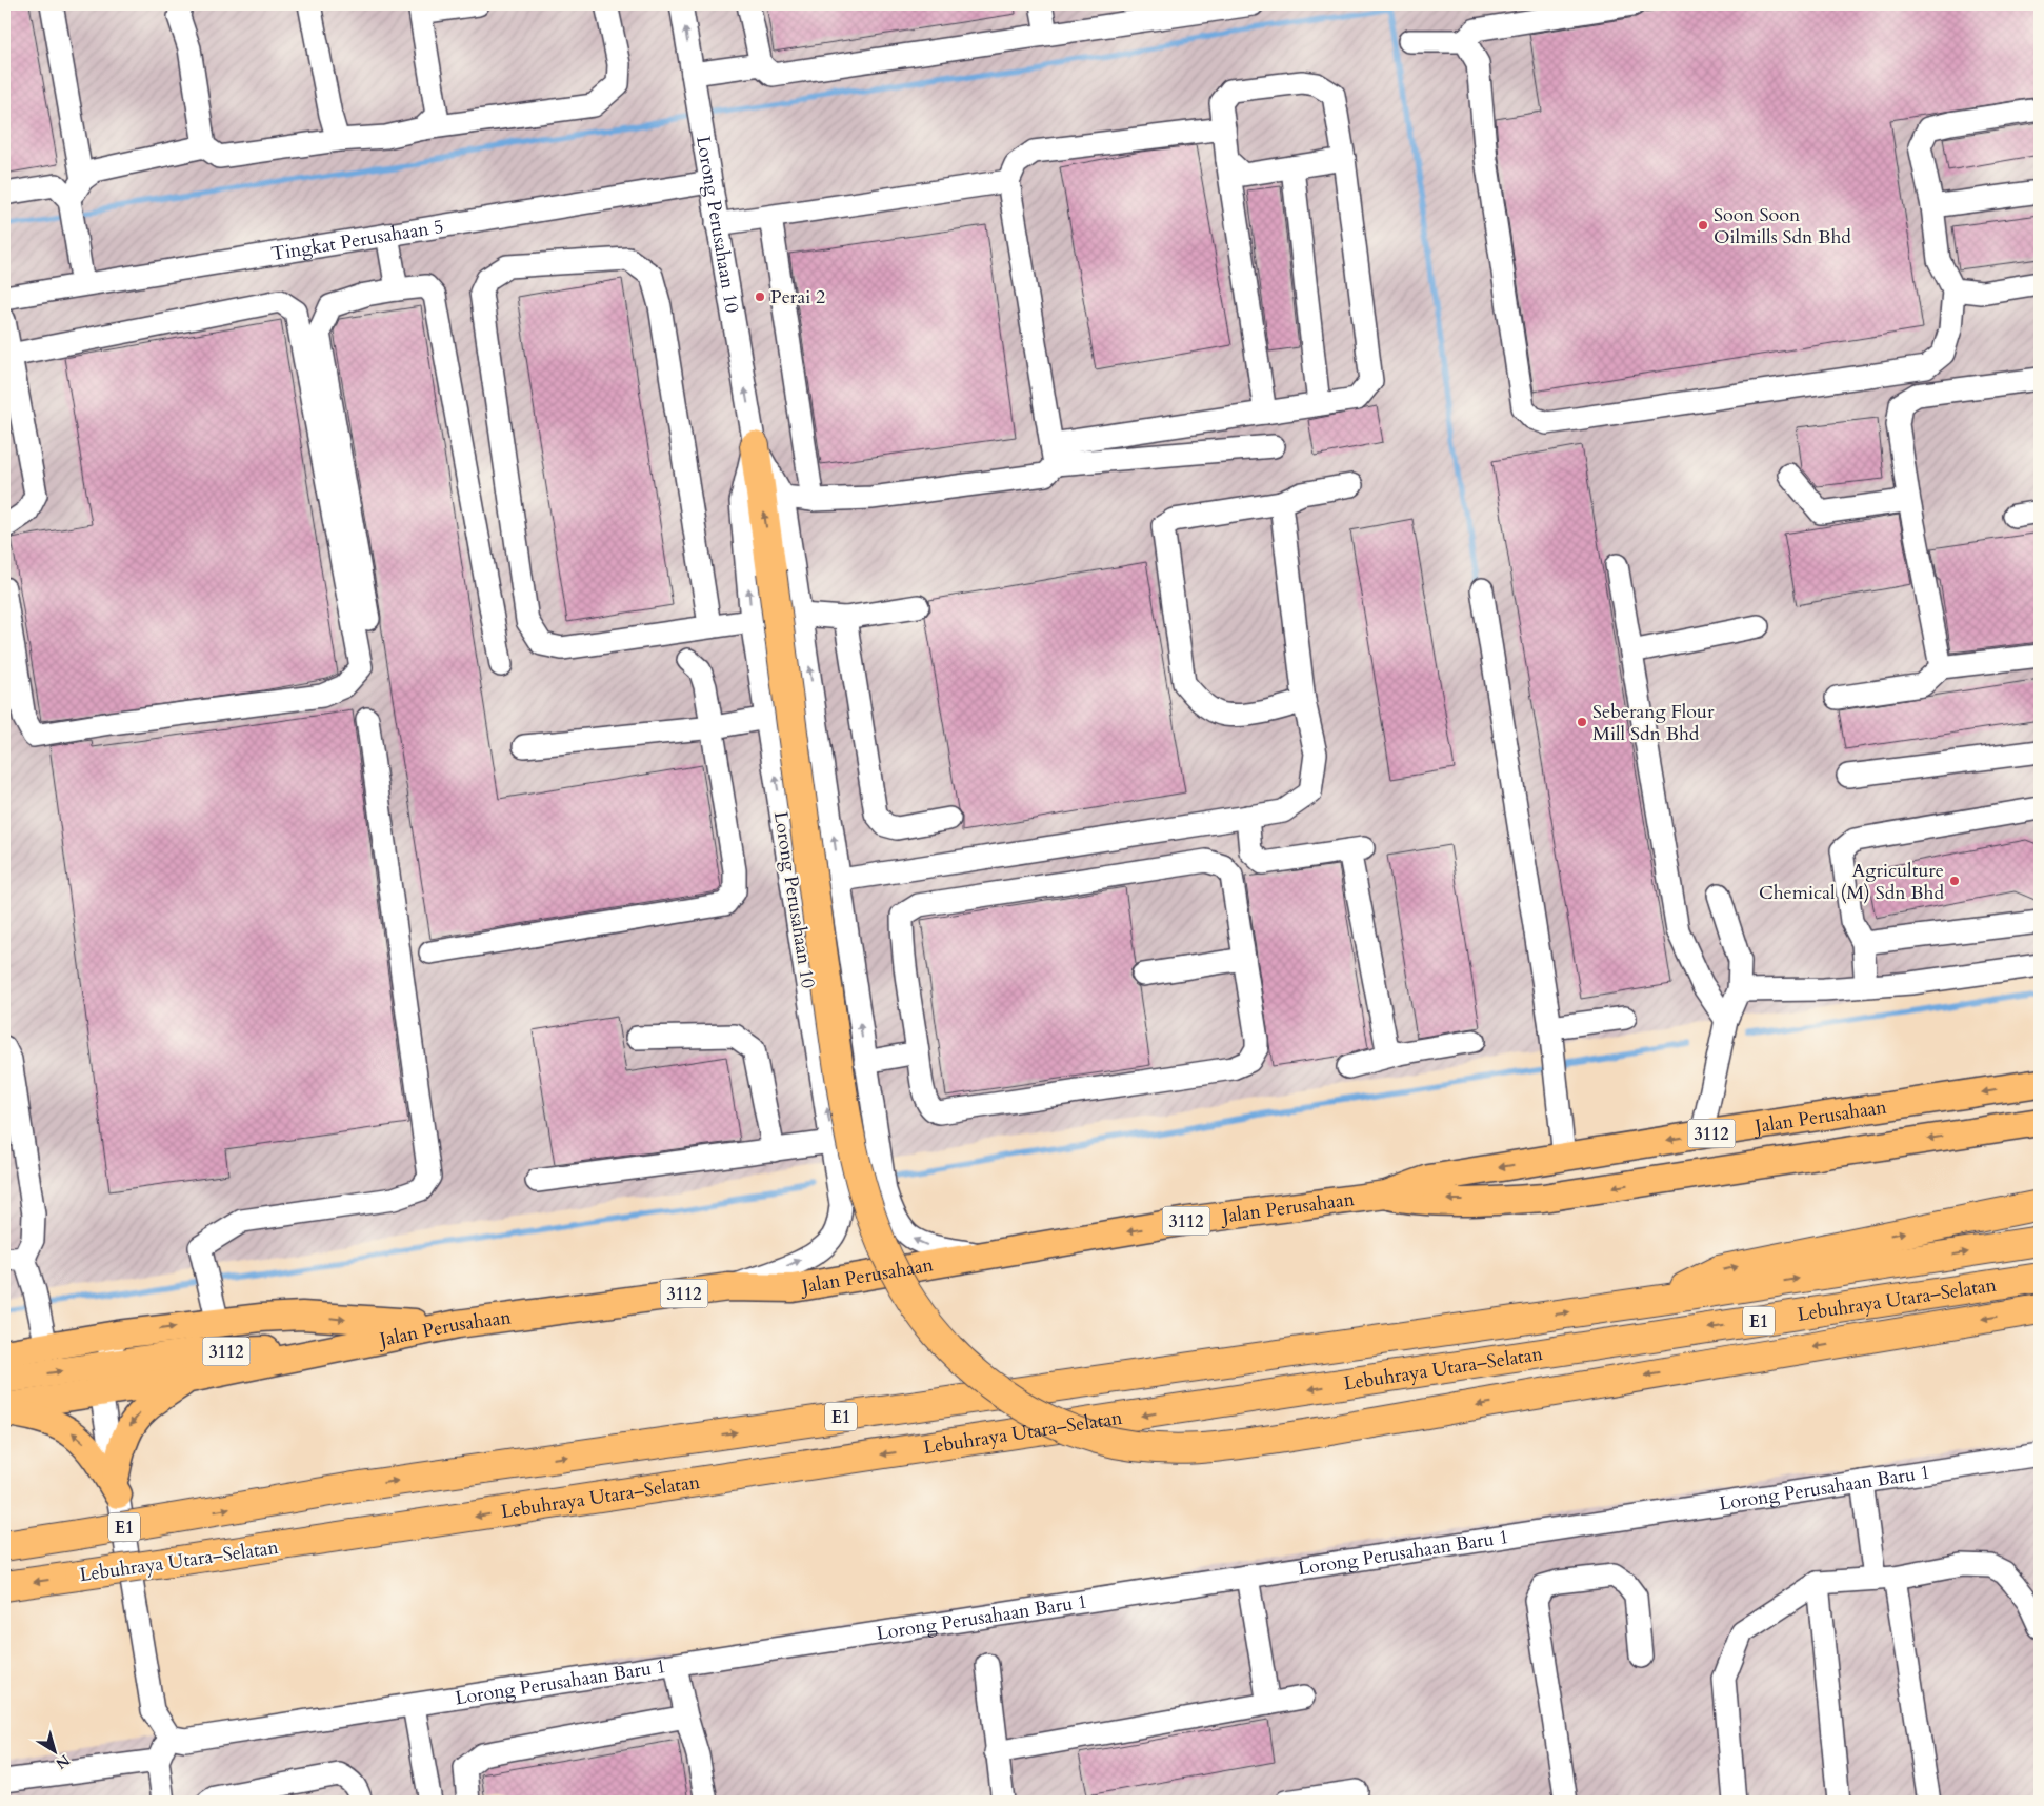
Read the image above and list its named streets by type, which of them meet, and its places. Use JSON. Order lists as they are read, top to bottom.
{
  "streets": {
    "highway": ["Lebuhraya Utara–Selatan", "E1"],
    "main road": ["Jalan Perusahaan", "3112"],
    "street": ["Lorong Perusahaan 10", "Tingkat Perusahaan 5", "Lorong Perusahaan Baru 1"]
  },
  "crossings": [
    ["Lorong Perusahaan 10", "Tingkat Perusahaan 5"],
    ["Lorong Perusahaan 10", "Jalan Perusahaan"]
  ],
  "one_way": ["Jalan Perusahaan"],
  "places": [
    "Soon Soon Oilmills Sdn Bhd",
    "Perai 2",
    "Seberang Flour Mill Sdn Bhd",
    "Agriculture Chemical (M) Sdn Bhd"
  ],
  "north": "bottom right"
}
